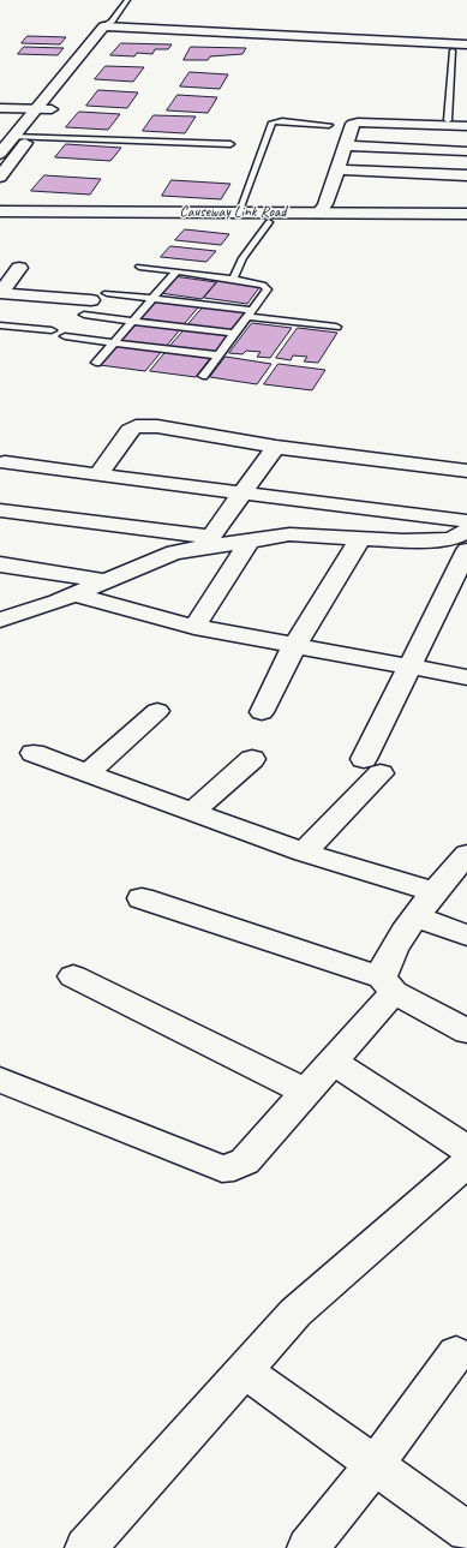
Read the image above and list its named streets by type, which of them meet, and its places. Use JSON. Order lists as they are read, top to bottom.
{
  "streets": {
    "street": ["Causeway Link Road"]
  }
}
